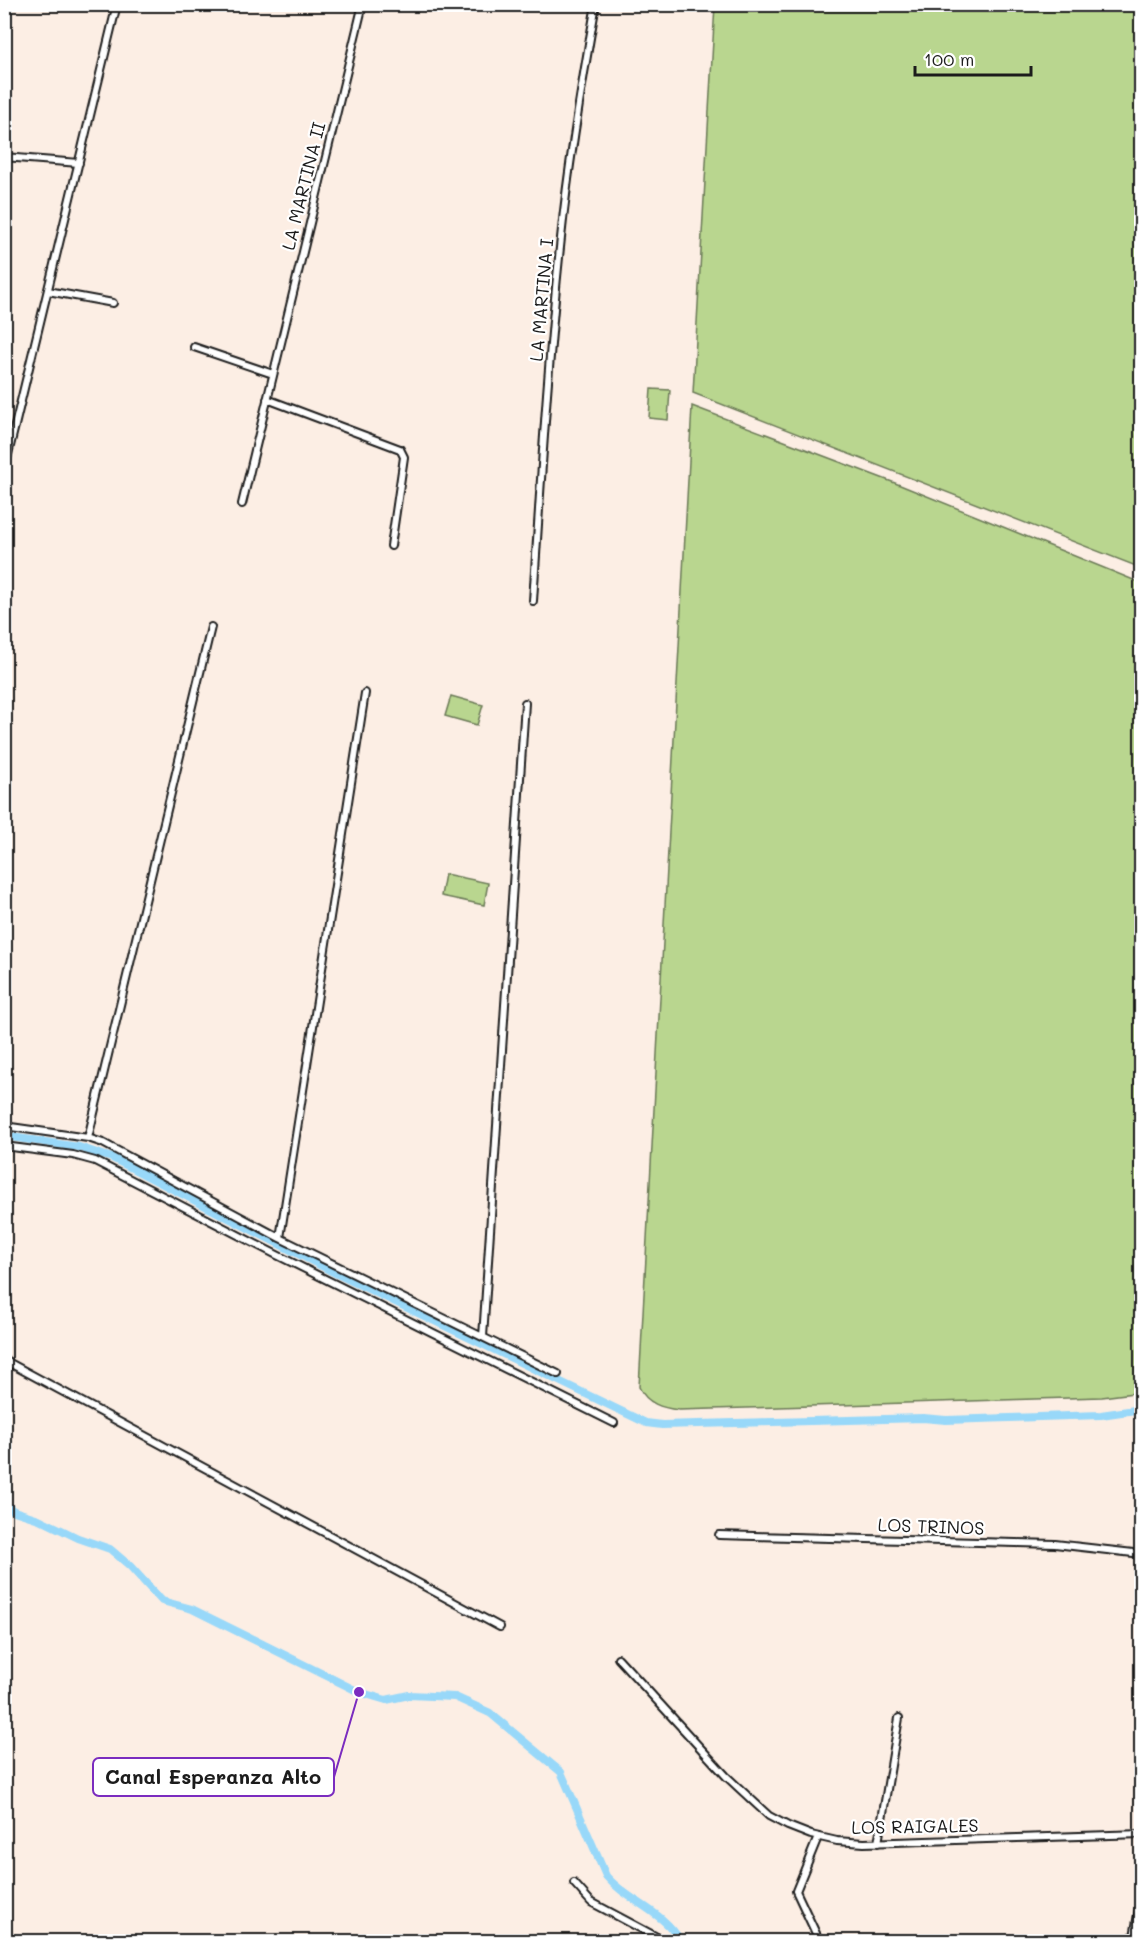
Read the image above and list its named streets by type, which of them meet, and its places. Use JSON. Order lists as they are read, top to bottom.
{
  "streets": {
    "street": [
      "LA MARTINA II",
      "LA MARTINA I",
      "LOS TRINOS",
      "LOS RAIGALES"
    ]
  },
  "places": ["Canal Esperanza Alto"],
  "scale_bar": "100 m"
}
